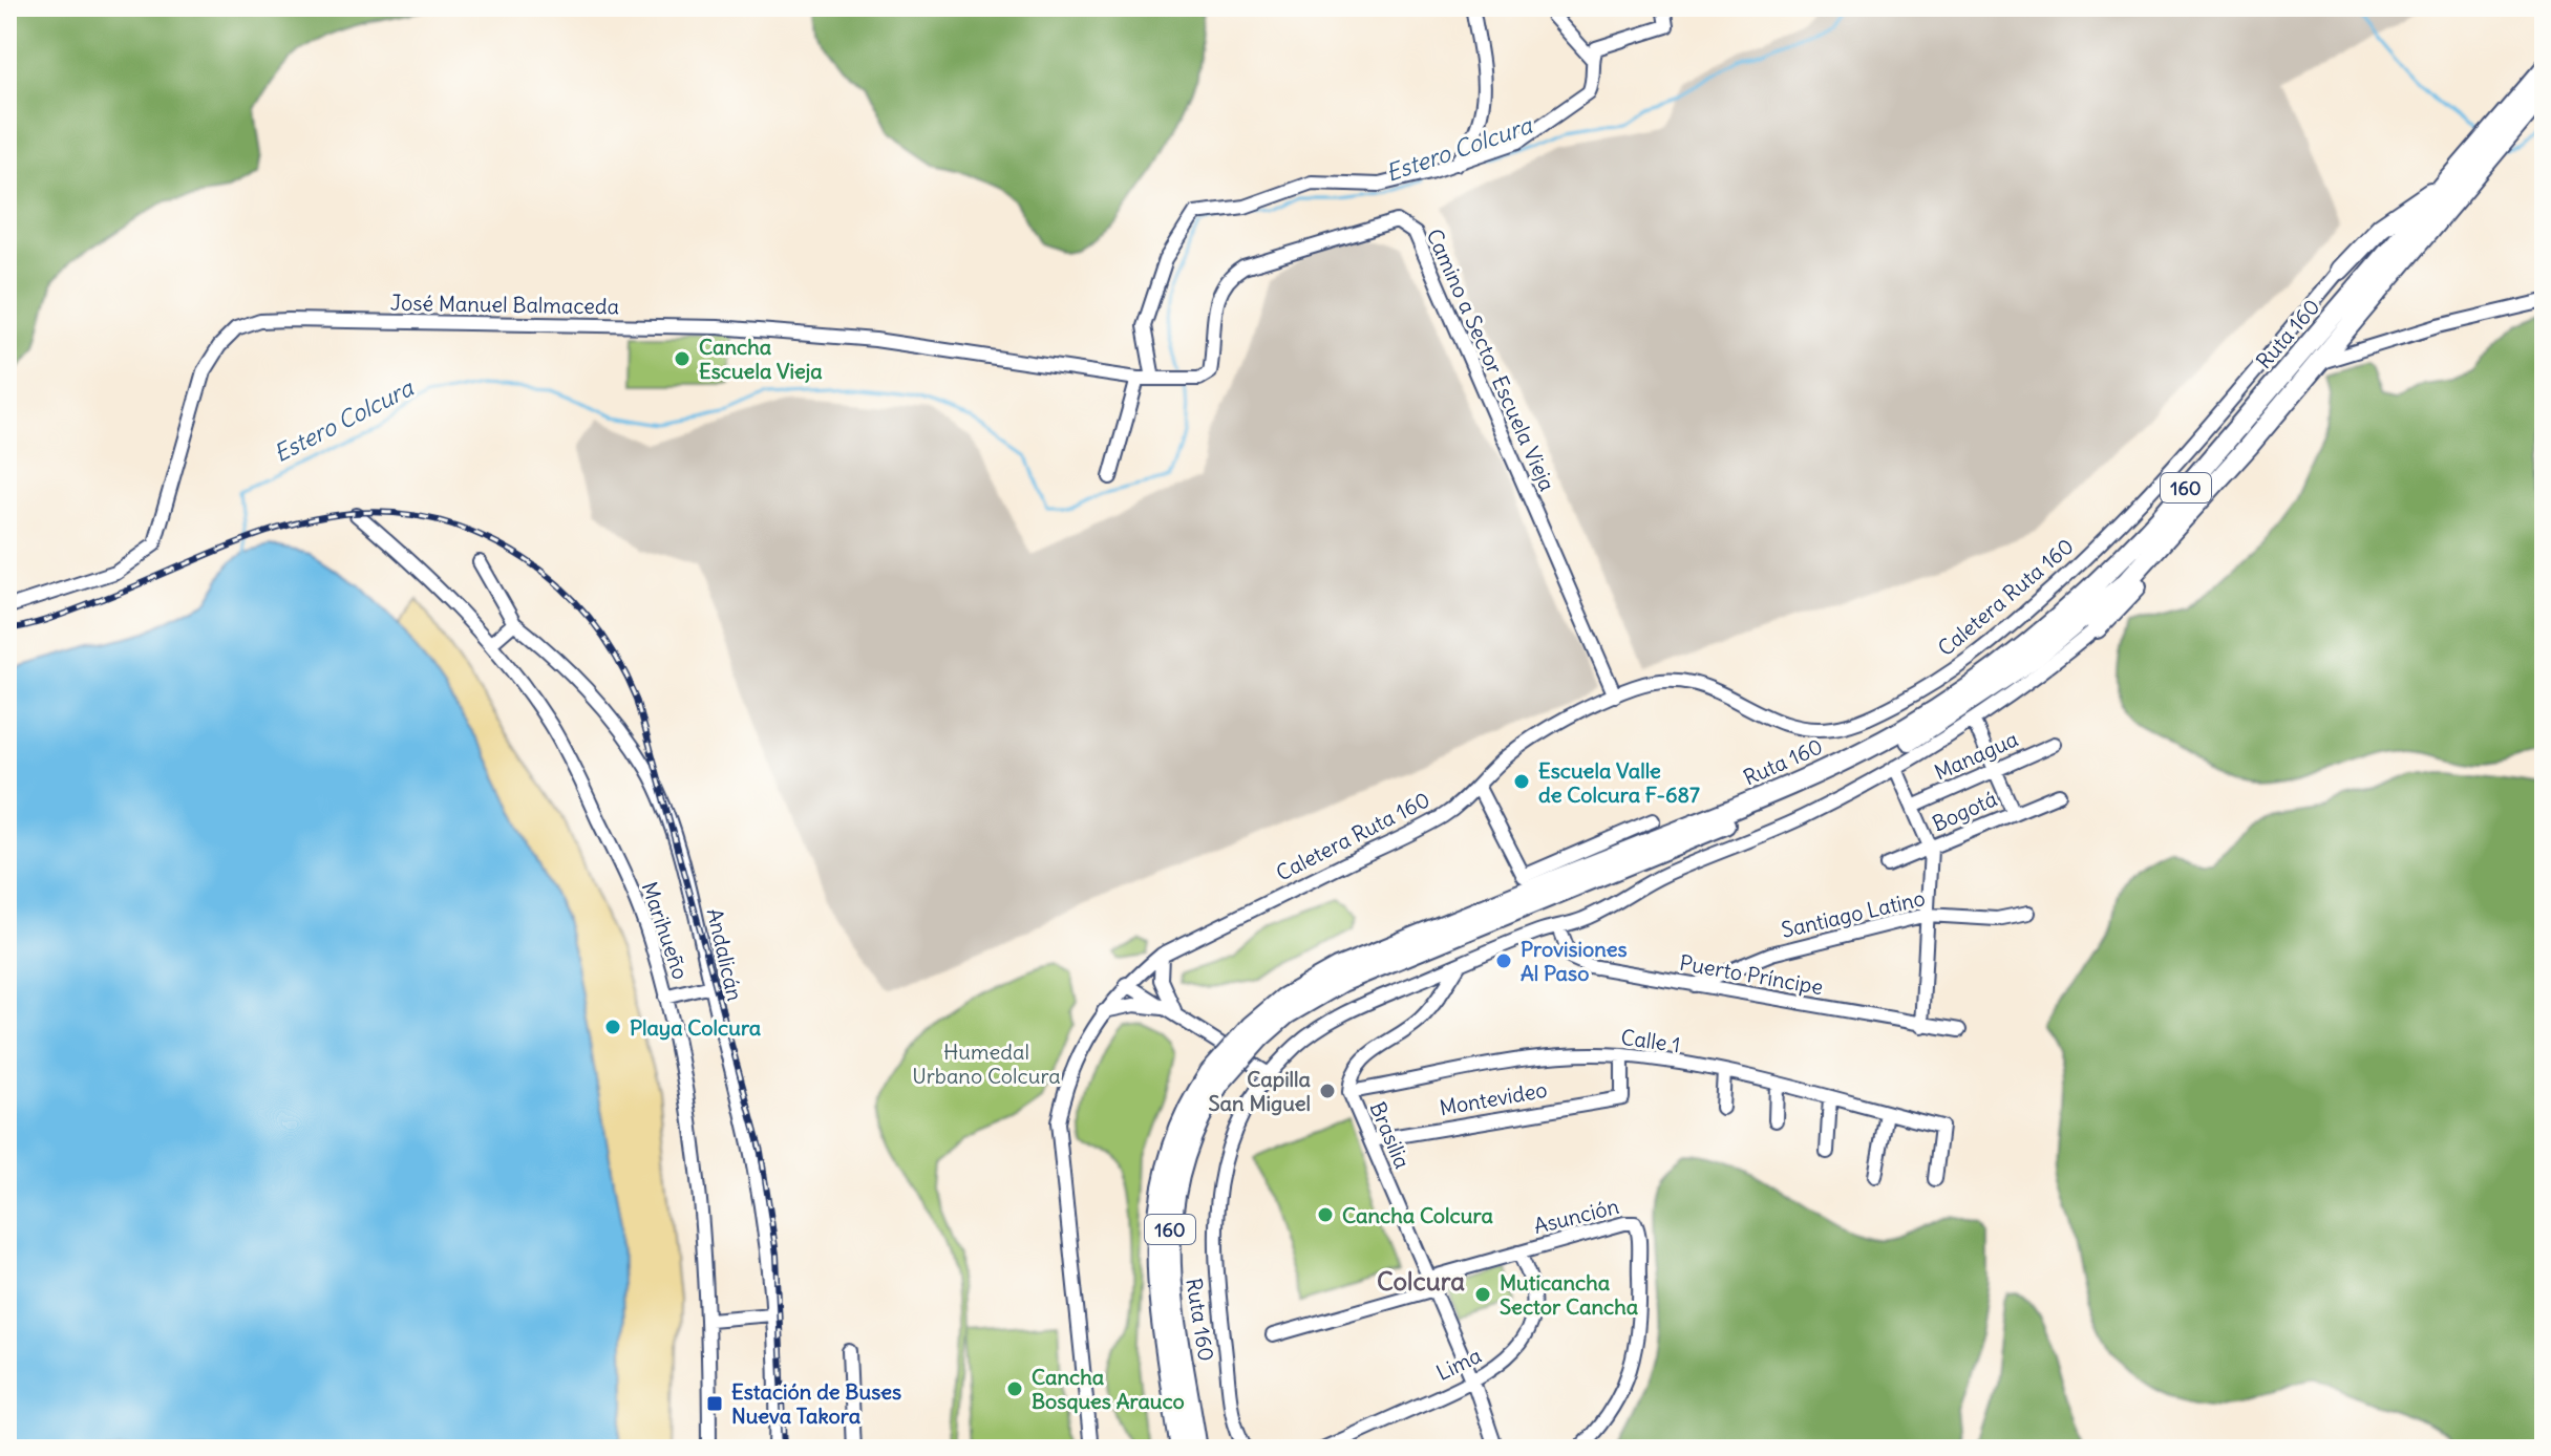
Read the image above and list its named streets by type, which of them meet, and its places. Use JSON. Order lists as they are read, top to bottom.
{
  "streets": {
    "highway": ["Ruta 160", "160"],
    "street": [
      "José Manuel Balmaceda",
      "Camino a Sector Escuela Vieja",
      "Caletera Ruta 160",
      "Managua",
      "Bogotá",
      "Santiago Latino",
      "Marihueño",
      "Andalicán",
      "Puerto Príncipe",
      "Calle 1",
      "Montevideo",
      "Brasilia",
      "Asunción",
      "Lima"
    ]
  },
  "crossings": [
    ["José Manuel Balmaceda", "Camino a Sector Escuela Vieja"],
    ["Camino a Sector Escuela Vieja", "Caletera Ruta 160"],
    ["Santiago Latino", "Puerto Príncipe"],
    ["Calle 1", "Montevideo"],
    ["Calle 1", "Brasilia"],
    ["Montevideo", "Brasilia"],
    ["Brasilia", "Asunción"],
    ["Brasilia", "Lima"],
    ["Asunción", "Lima"]
  ],
  "districts": ["Colcura"],
  "water": ["Estero Colcura"],
  "parks": ["Humedal Urbano Colcura"],
  "places": {
    "other": [
      "Cancha Escuela Vieja",
      "Escuela Valle de Colcura F-687",
      "Provisiones Al Paso",
      "Playa Colcura",
      "Capilla San Miguel",
      "Cancha Colcura",
      "Muticancha Sector Cancha",
      "Cancha Bosques Arauco"
    ],
    "transit": ["Estación de Buses Nueva Takora"]
  }
}
